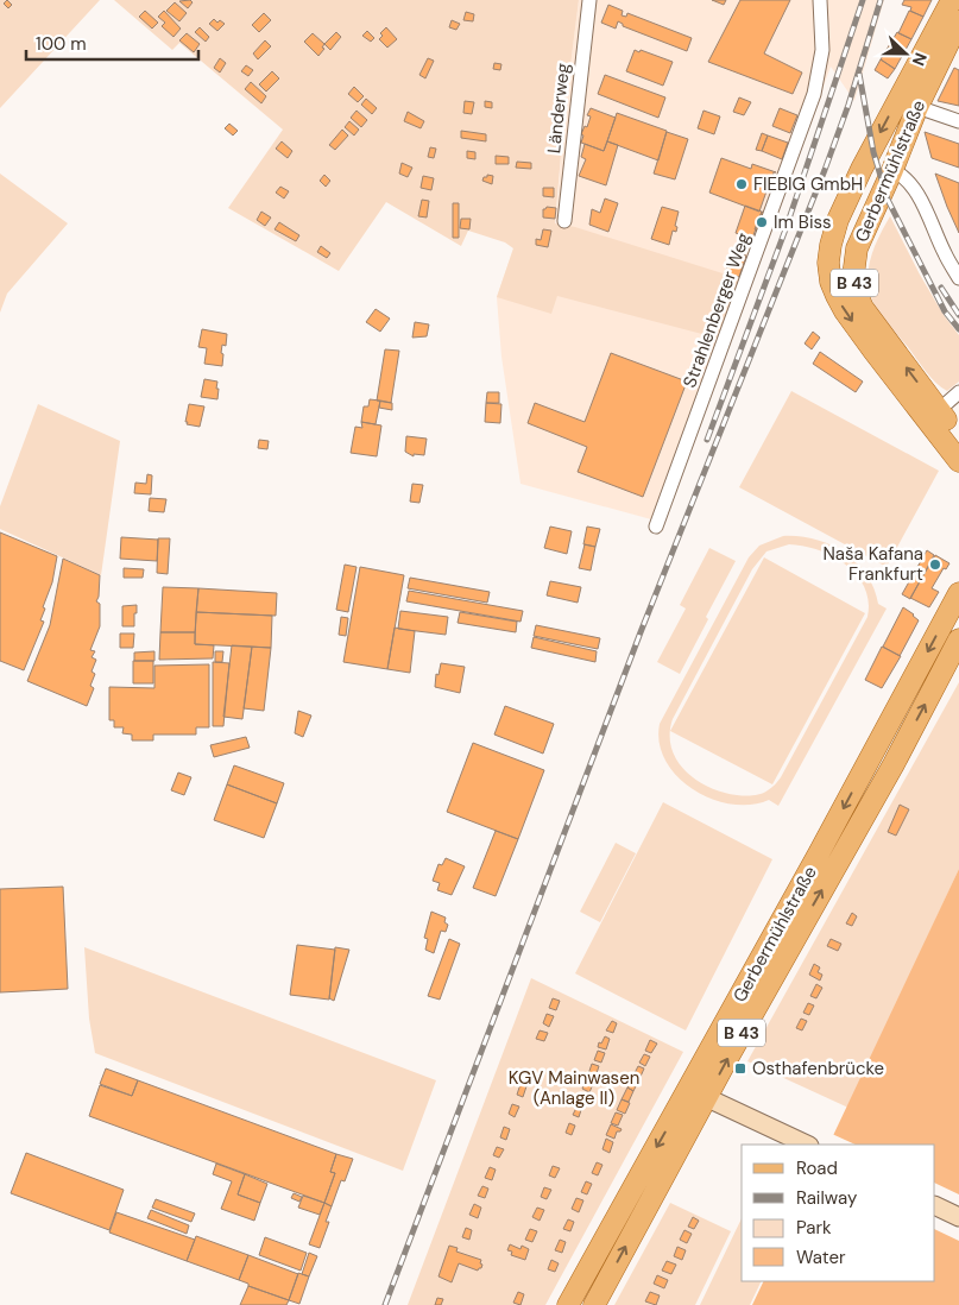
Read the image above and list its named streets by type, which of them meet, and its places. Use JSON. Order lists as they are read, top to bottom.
{
  "streets": {
    "main road": ["Gerbermühlstraße", "B 43"],
    "street": ["Länderweg", "Strahlenberger Weg"]
  },
  "parks": ["KGV Mainwasen (Anlage II)"],
  "places": {
    "other": ["FIEBIG GmbH", "Im Biss", "Naša Kafana Frankfurt"],
    "transit": ["Osthafenbrücke"]
  },
  "legend": [
    "Road",
    "Railway",
    "Park",
    "Water"
  ],
  "scale_bar": "100 m",
  "north": "right"
}
